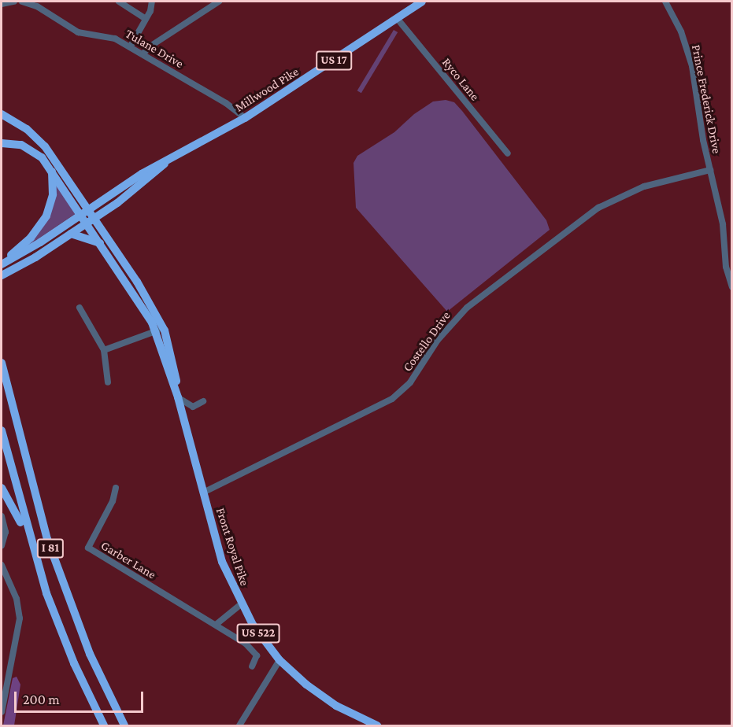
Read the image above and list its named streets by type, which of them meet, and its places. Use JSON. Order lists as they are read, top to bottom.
{
  "streets": {
    "highway": [
      "US 17",
      "Millwood Pike",
      "Front Royal Pike",
      "I 81",
      "US 522"
    ],
    "street": [
      "Tulane Drive",
      "Ryco Lane",
      "Prince Frederick Drive",
      "Costello Drive",
      "Garber Lane"
    ]
  },
  "crossings": [
    ["Tulane Drive", "Millwood Pike"],
    ["Ryco Lane", "Millwood Pike"],
    ["Millwood Pike", "Front Royal Pike"],
    ["Prince Frederick Drive", "Costello Drive"],
    ["Costello Drive", "Front Royal Pike"]
  ],
  "scale_bar": "200 m"
}
